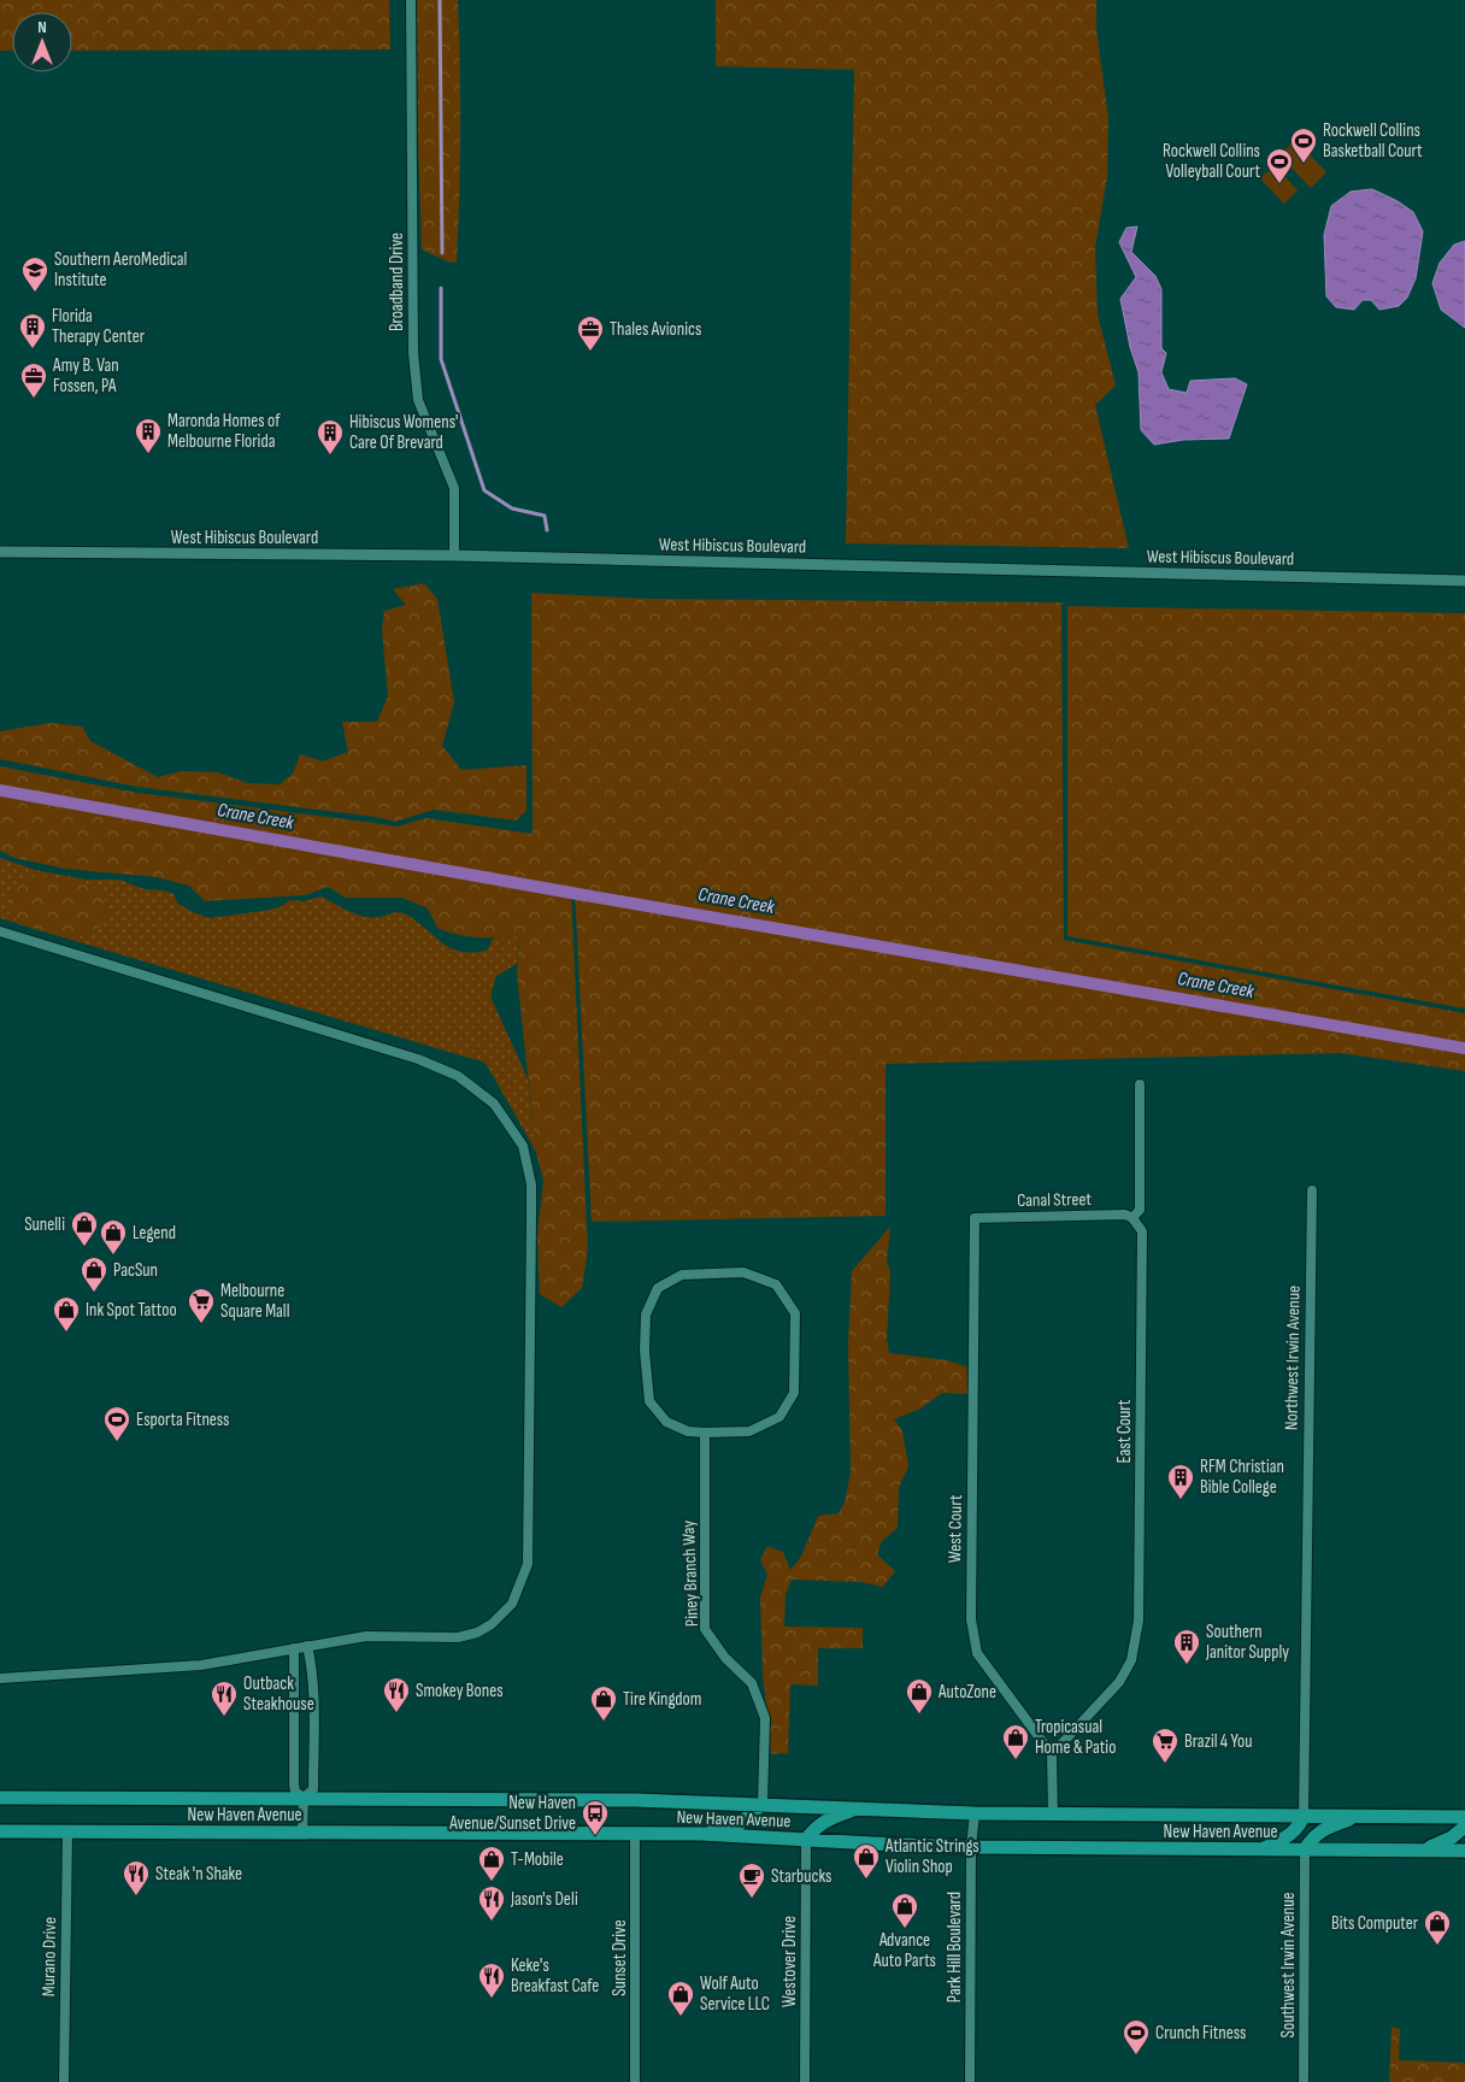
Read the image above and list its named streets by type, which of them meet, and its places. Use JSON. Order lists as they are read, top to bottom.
{
  "streets": {
    "main road": ["New Haven Avenue"],
    "street": [
      "Broadband Drive",
      "West Hibiscus Boulevard",
      "Canal Street",
      "Northwest Irwin Avenue",
      "East Court",
      "West Court",
      "Piney Branch Way",
      "Park Hill Boulevard",
      "Murano Drive",
      "Sunset Drive",
      "Westover Drive",
      "Southwest Irwin Avenue"
    ]
  },
  "crossings": [
    ["Broadband Drive", "West Hibiscus Boulevard"],
    ["Canal Street", "East Court"],
    ["Canal Street", "West Court"],
    ["Northwest Irwin Avenue", "New Haven Avenue"],
    ["East Court", "West Court"],
    ["Piney Branch Way", "New Haven Avenue"],
    ["New Haven Avenue", "Park Hill Boulevard"],
    ["New Haven Avenue", "Murano Drive"],
    ["New Haven Avenue", "Sunset Drive"],
    ["New Haven Avenue", "Westover Drive"],
    ["New Haven Avenue", "Southwest Irwin Avenue"]
  ],
  "water": ["Crane Creek"],
  "places": {
    "sports": [
      "Rockwell Collins Basketball Court",
      "Rockwell Collins Volleyball Court",
      "Esporta Fitness",
      "Crunch Fitness"
    ],
    "school or university": ["Southern AeroMedical Institute"],
    "building": [
      "Florida Therapy Center",
      "Maronda Homes of Melbourne Florida",
      "Hibiscus Womens' Care Of Brevard",
      "RFM Christian Bible College",
      "Southern Janitor Supply"
    ],
    "office": ["Thales Avionics", "Amy B. Van Fossen, PA"],
    "shop": [
      "Sunelli",
      "Legend",
      "PacSun",
      "Ink Spot Tattoo",
      "AutoZone",
      "Tire Kingdom",
      "Tropicasual Home & Patio",
      "Atlantic Strings Violin Shop",
      "T-Mobile",
      "Advance Auto Parts",
      "Bits Computer",
      "Wolf Auto Service LLC"
    ],
    "supermarket": ["Melbourne Square Mall", "Brazil 4 You"],
    "restaurant": [
      "Smokey Bones",
      "Outback Steakhouse",
      "Steak 'n Shake",
      "Jason's Deli",
      "Keke's Breakfast Cafe"
    ],
    "bus stop": ["New Haven Avenue/Sunset Drive"],
    "cafe": ["Starbucks"]
  },
  "north": "top"
}
